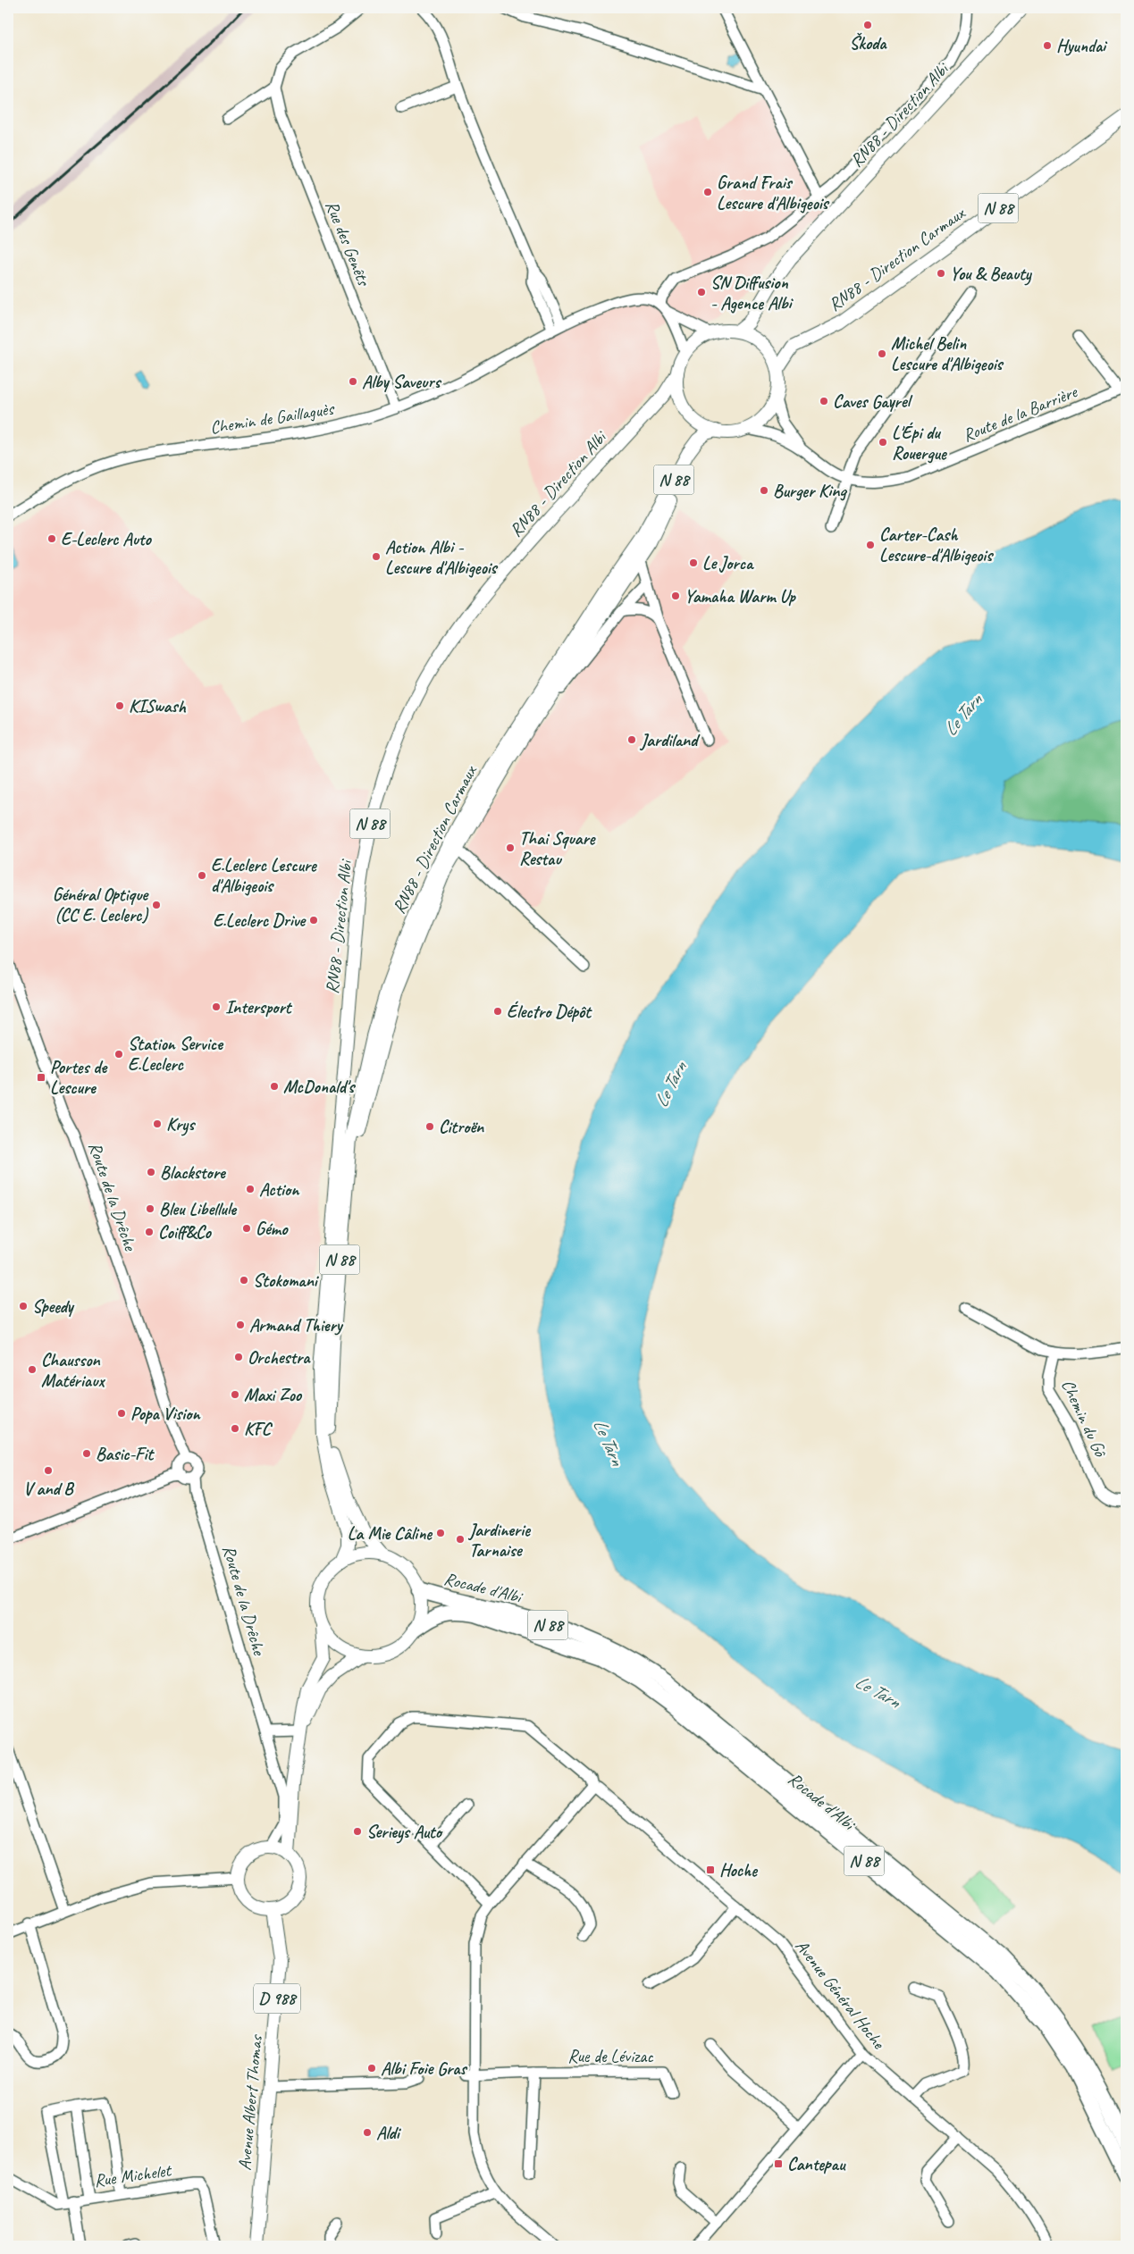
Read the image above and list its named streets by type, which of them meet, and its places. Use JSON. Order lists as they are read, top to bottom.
{
  "streets": {
    "highway": ["N 88", "Rocade d'Albi"],
    "main road": [
      "RN88 - Direction Albi",
      "RN88 - Direction Carmaux",
      "D 988",
      "Avenue Albert Thomas"
    ],
    "street": [
      "Rue des Genêts",
      "Route de la Barrière",
      "Chemin de Gaillaguès",
      "Route de la Drêche",
      "Chemin du Gô",
      "Avenue Général Hoche",
      "Rue de Lévizac",
      "Rue Michelet"
    ]
  },
  "crossings": [
    ["RN88 - Direction Albi", "RN88 - Direction Carmaux"],
    ["RN88 - Direction Albi", "Route de la Barrière"],
    ["RN88 - Direction Albi", "Rocade d'Albi"],
    ["Rue des Genêts", "Chemin de Gaillaguès"],
    ["RN88 - Direction Carmaux", "Route de la Barrière"],
    ["RN88 - Direction Carmaux", "Rocade d'Albi"],
    ["Route de la Drêche", "Avenue Albert Thomas"]
  ],
  "water": ["Le Tarn"],
  "places": {
    "other": [
      "Škoda",
      "Hyundai",
      "Grand Frais Lescure d'Albigeois",
      "You & Beauty",
      "SN Diffusion - Agence Albi",
      "Michel Belin Lescure d'Albigeois",
      "Alby Saveurs",
      "Caves Gayrel",
      "L'Épi du Rouergue",
      "Burger King",
      "E-Leclerc Auto",
      "Carter-Cash Lescure-d'Albigeois",
      "Action Albi - Lescure d'Albigeois",
      "Le Jorca",
      "Yamaha Warm Up",
      "KISwash",
      "Jardiland",
      "Thai Square Restau",
      "E.Leclerc Lescure d'Albigeois",
      "Général Optique (CC E. Leclerc)",
      "E.Leclerc Drive",
      "Intersport",
      "Électro Dépôt",
      "Station Service E.Leclerc",
      "McDonald's",
      "Krys",
      "Citroën",
      "Blackstore",
      "Action",
      "Bleu Libellule",
      "Gémo",
      "Coiff&Co",
      "Stokomani",
      "Speedy",
      "Armand Thiery",
      "Orchestra",
      "Chausson Matériaux",
      "Maxi Zoo",
      "Popa Vision",
      "KFC",
      "Basic-Fit",
      "V and B",
      "La Mie Câline",
      "Jardinerie Tarnaise",
      "Serieys Auto",
      "Albi Foie Gras",
      "Aldi"
    ],
    "transit": ["Portes de Lescure", "Hoche", "Cantepau"]
  }
}
